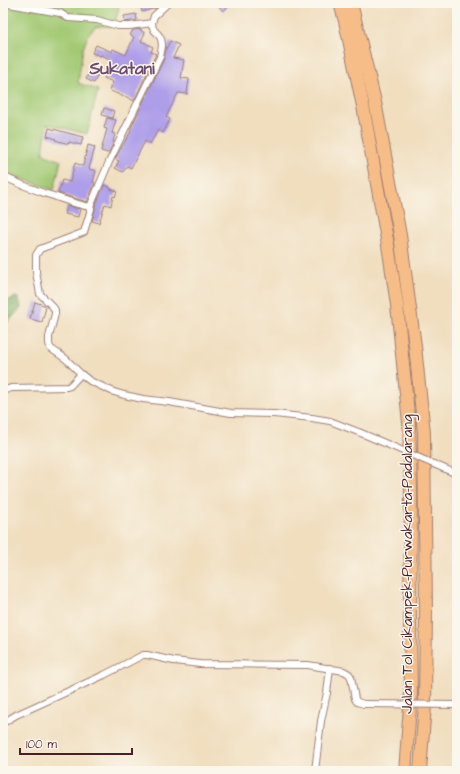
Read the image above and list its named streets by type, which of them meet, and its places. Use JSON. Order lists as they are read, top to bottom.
{
  "streets": {
    "highway": ["Jalan Tol Cikampek–Purwakarta–Padalarang"]
  },
  "districts": ["Sukatani"],
  "scale_bar": "100 m"
}
